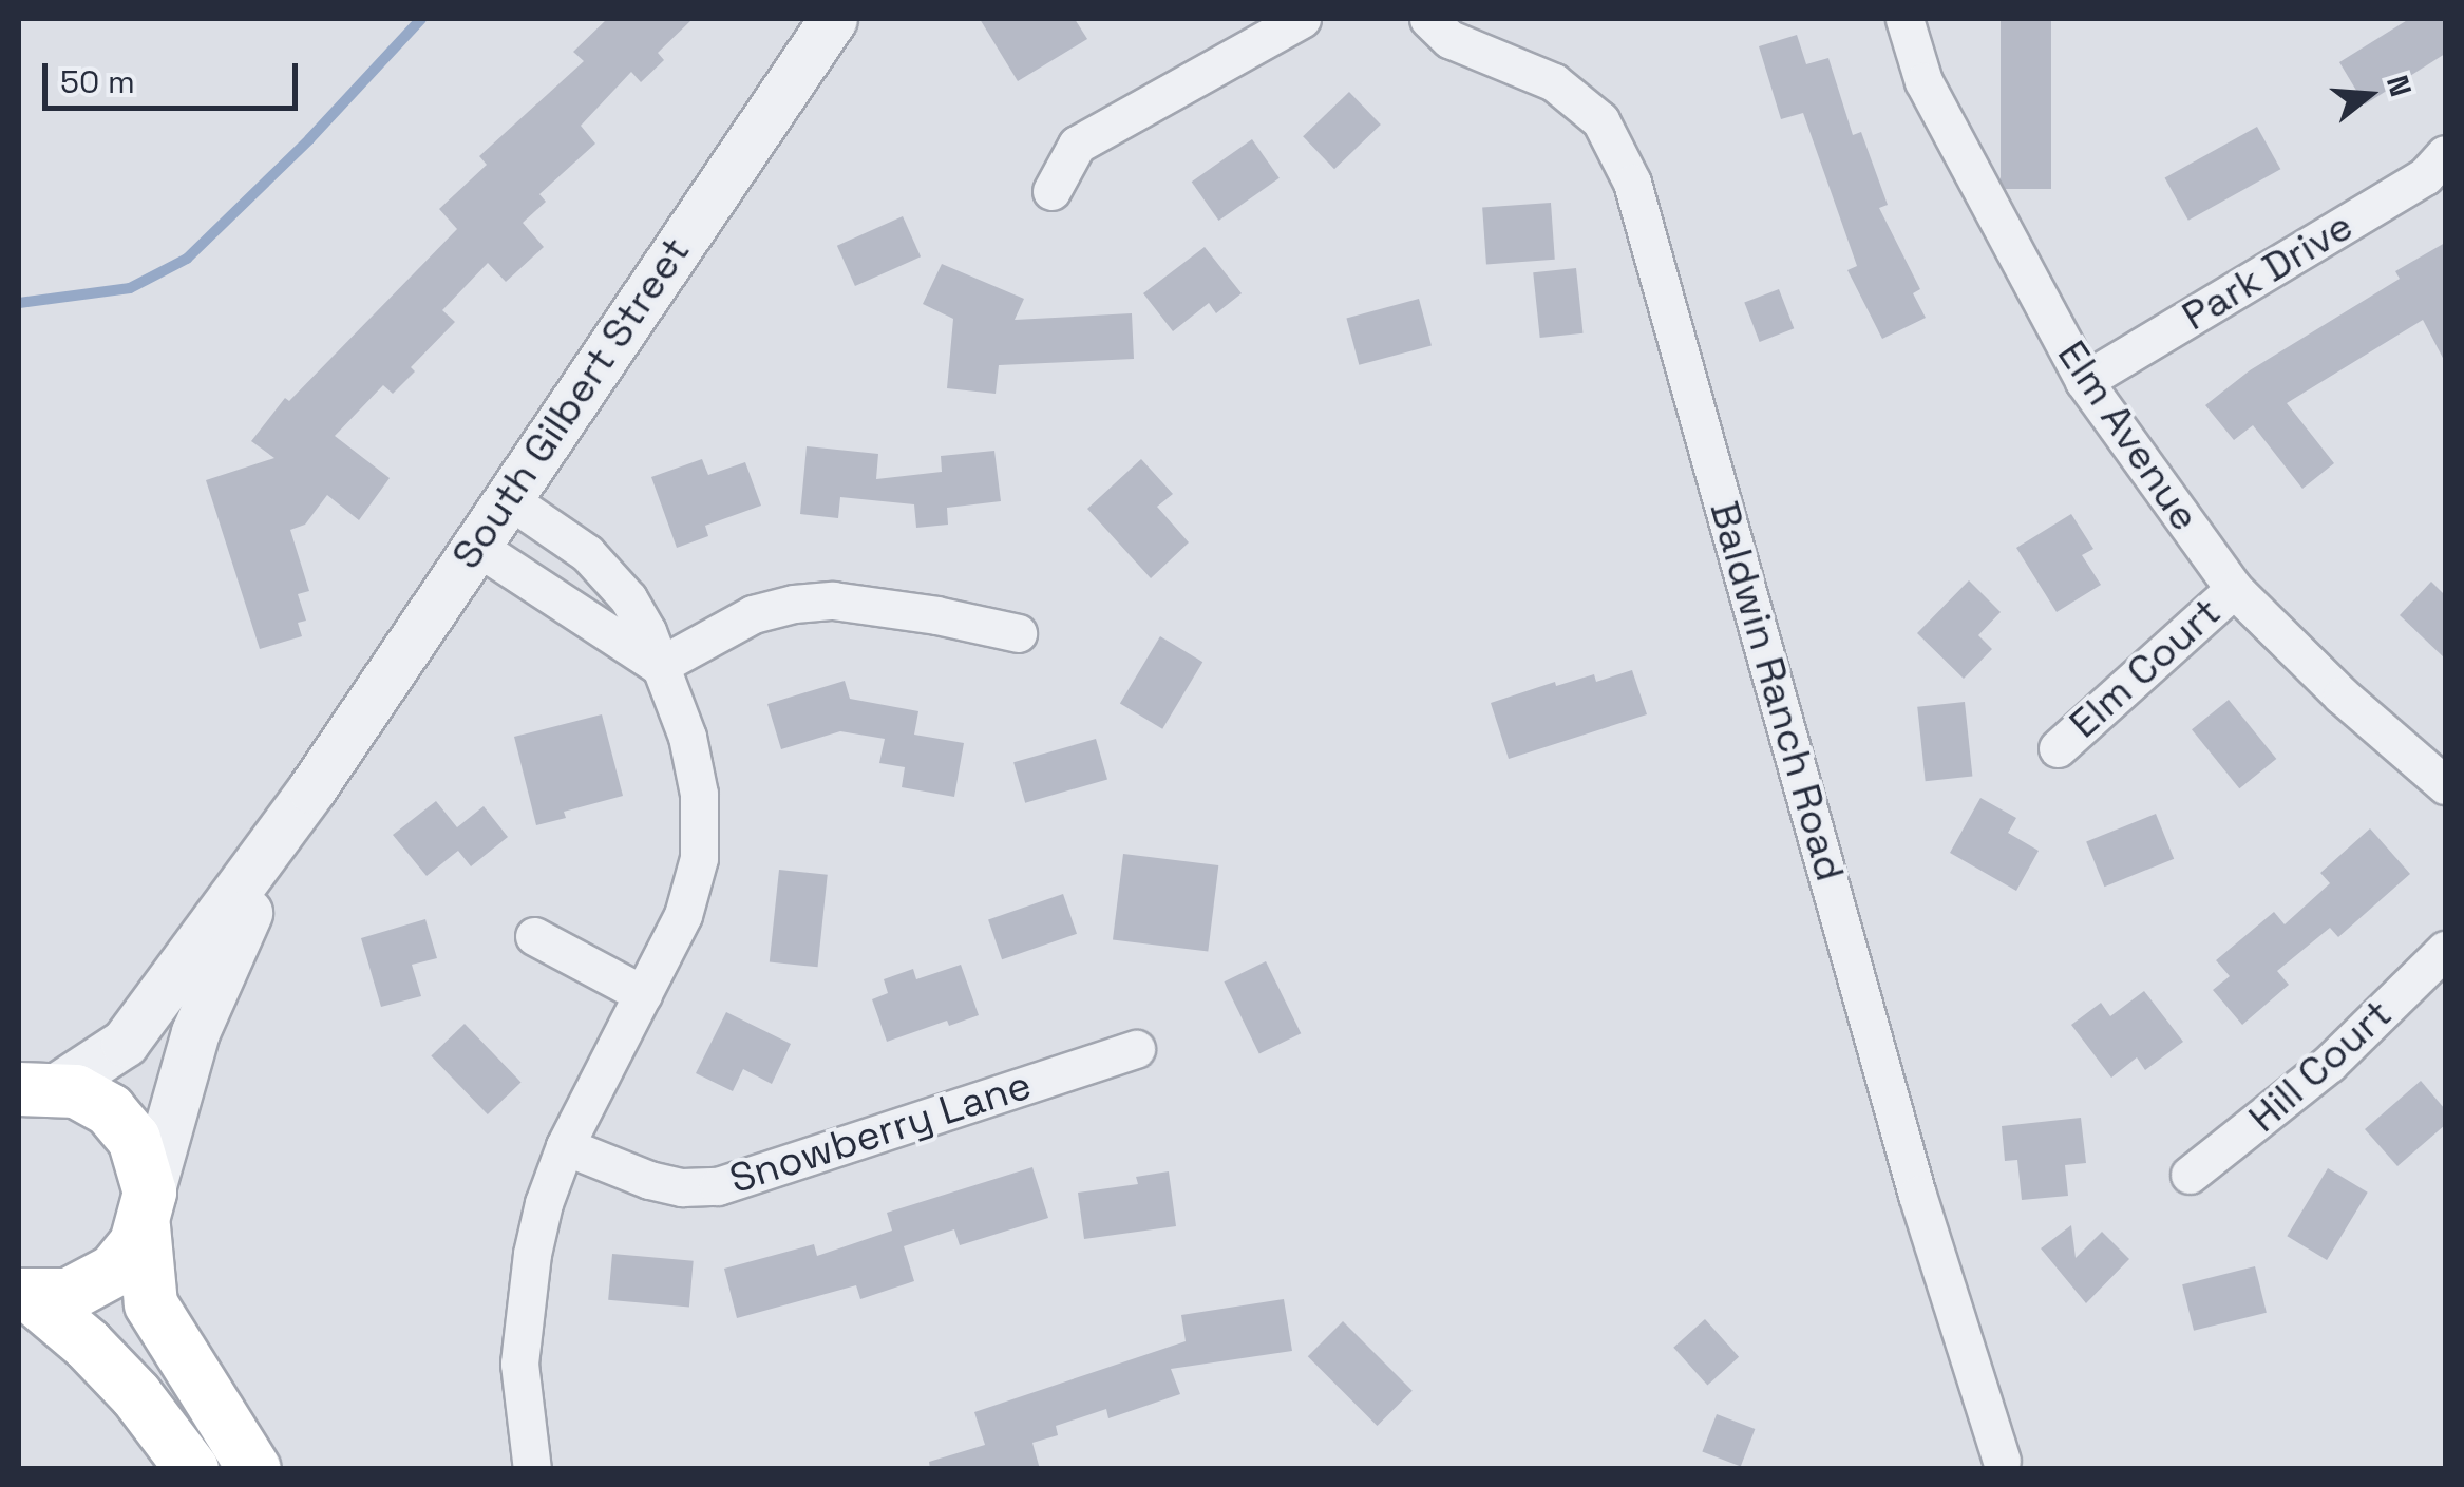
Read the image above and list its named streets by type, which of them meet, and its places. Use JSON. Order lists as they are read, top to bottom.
{
  "streets": {
    "street": [
      "Park Drive",
      "South Gilbert Street",
      "Elm Avenue",
      "Elm Court",
      "Baldwin Ranch Road",
      "Hill Court",
      "Snowberry Lane"
    ]
  },
  "crossings": [
    ["Park Drive", "Elm Avenue"],
    ["Elm Avenue", "Elm Court"]
  ],
  "scale_bar": "50 m",
  "north": "right"
}
